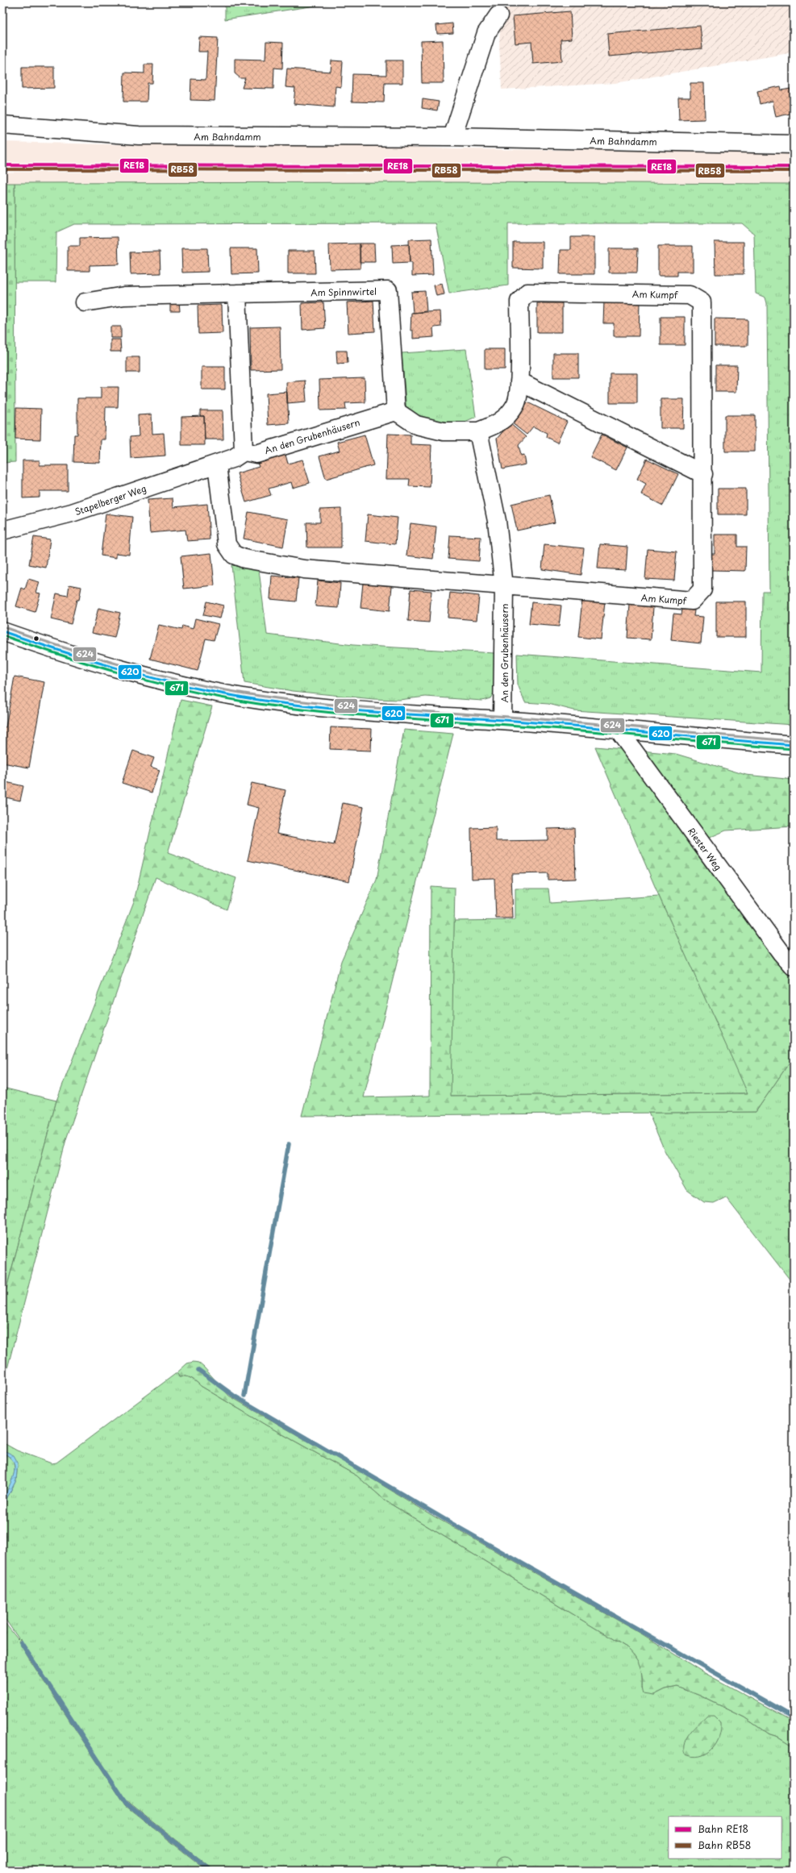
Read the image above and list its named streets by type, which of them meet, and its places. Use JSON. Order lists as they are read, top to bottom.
{
  "streets": {
    "street": [
      "Am Bahndamm",
      "Am Spinnwirtel",
      "Am Kumpf",
      "An den Grubenhäusern",
      "Stapelberger Weg",
      "Riester Weg"
    ]
  },
  "crossings": [
    ["Am Spinnwirtel", "An den Grubenhäusern"],
    ["Am Kumpf", "An den Grubenhäusern"]
  ],
  "lines": [
    "rail line RE18",
    "rail line RB58",
    "transit line 624",
    "transit line 620",
    "transit line 671"
  ],
  "legend": ["Bahn RE18", "Bahn RB58"]
}
